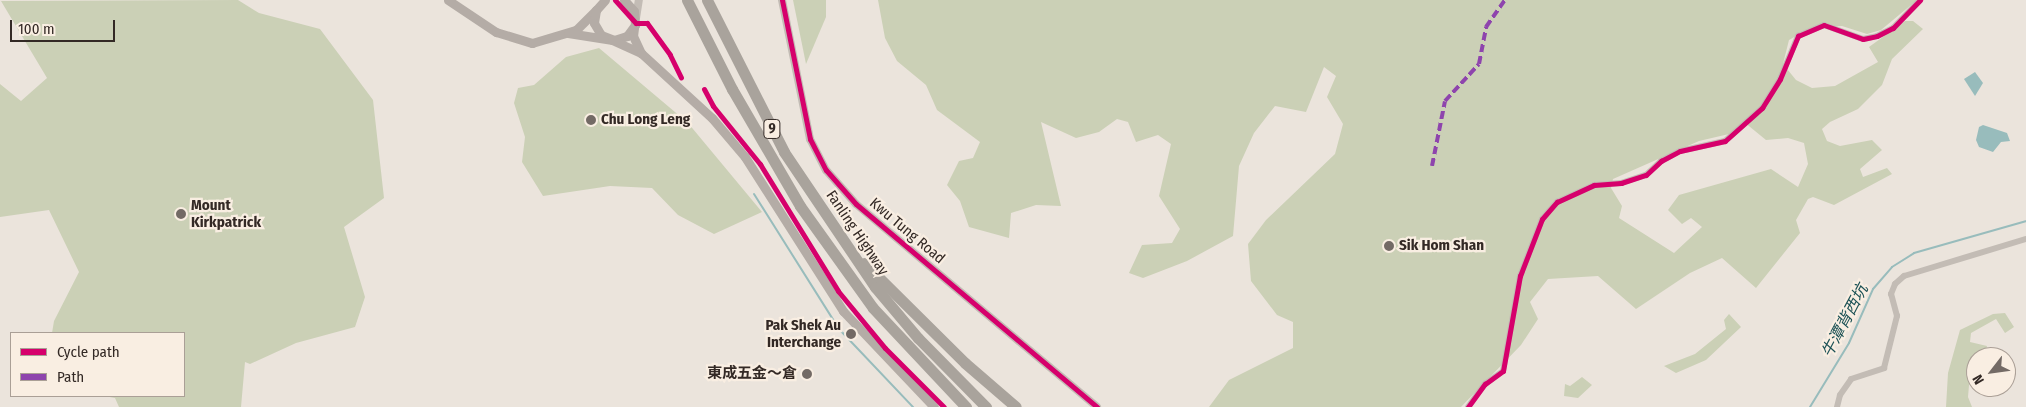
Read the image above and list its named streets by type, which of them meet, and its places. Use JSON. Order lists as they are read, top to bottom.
{
  "streets": {
    "highway": ["9", "Fanling Highway"],
    "street": ["Kwu Tung Road"]
  },
  "water": ["牛潭背西坑"],
  "places": [
    "Chu Long Leng",
    "Mount Kirkpatrick",
    "Sik Hom Shan",
    "Pak Shek Au Interchange",
    "東成五金～倉"
  ],
  "legend": ["Cycle path", "Path"],
  "scale_bar": "100 m",
  "north": "bottom left"
}
